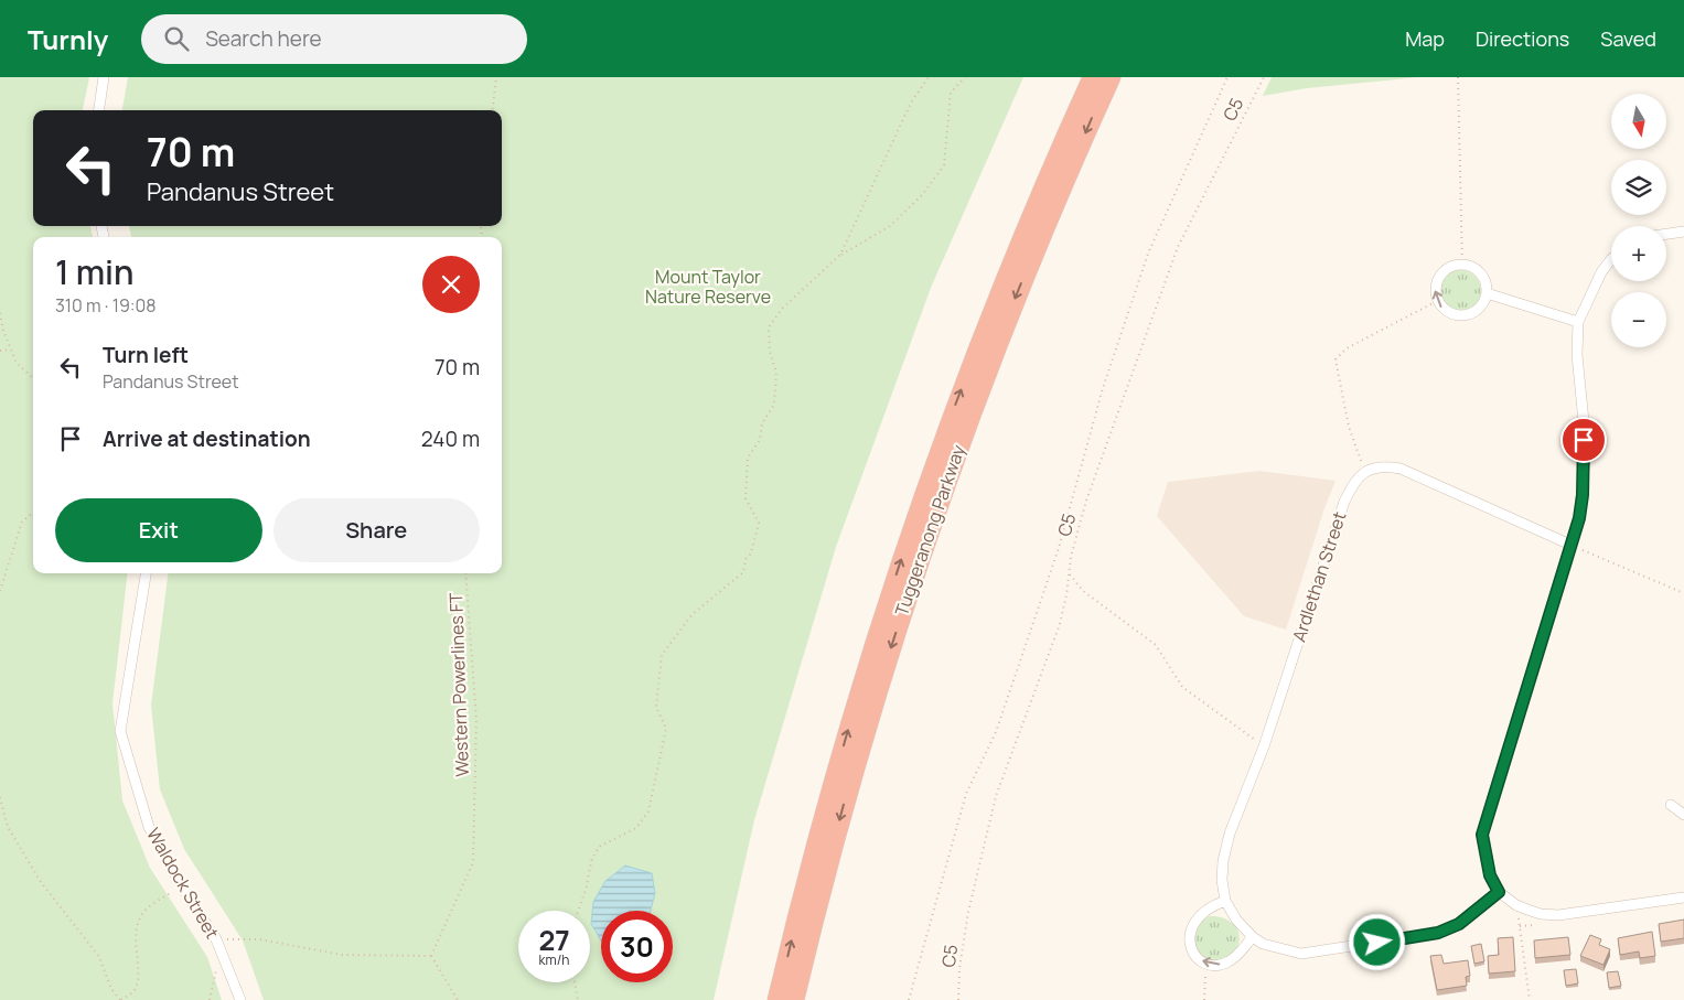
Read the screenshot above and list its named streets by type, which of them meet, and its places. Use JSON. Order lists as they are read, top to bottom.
{
  "streets": {
    "highway": ["Tuggeranong Parkway"],
    "street": ["Ardlethan Street", "Waldock Street"],
    "path": ["C5", "Western Powerlines FT"]
  },
  "parks": ["Mount Taylor Nature Reserve"],
  "north": "bottom",
  "page": {
    "header": "Turnly",
    "search": "Search here",
    "nav": ["Map", "Directions", "Saved"],
    "map_buttons": ["+", "−"],
    "turn": ["70 m", "Pandanus Street"],
    "heading": ["1 min", "310 m · 19:08"],
    "list": [
      {
        "name": "Turn left",
        "note": "Pandanus Street",
        "value": "70 m"
      },
      {
        "name": "Arrive at destination",
        "value": "240 m"
      }
    ],
    "buttons": ["Exit", "Share"],
    "speed": "27 km/h",
    "limit": "30"
  }
}
